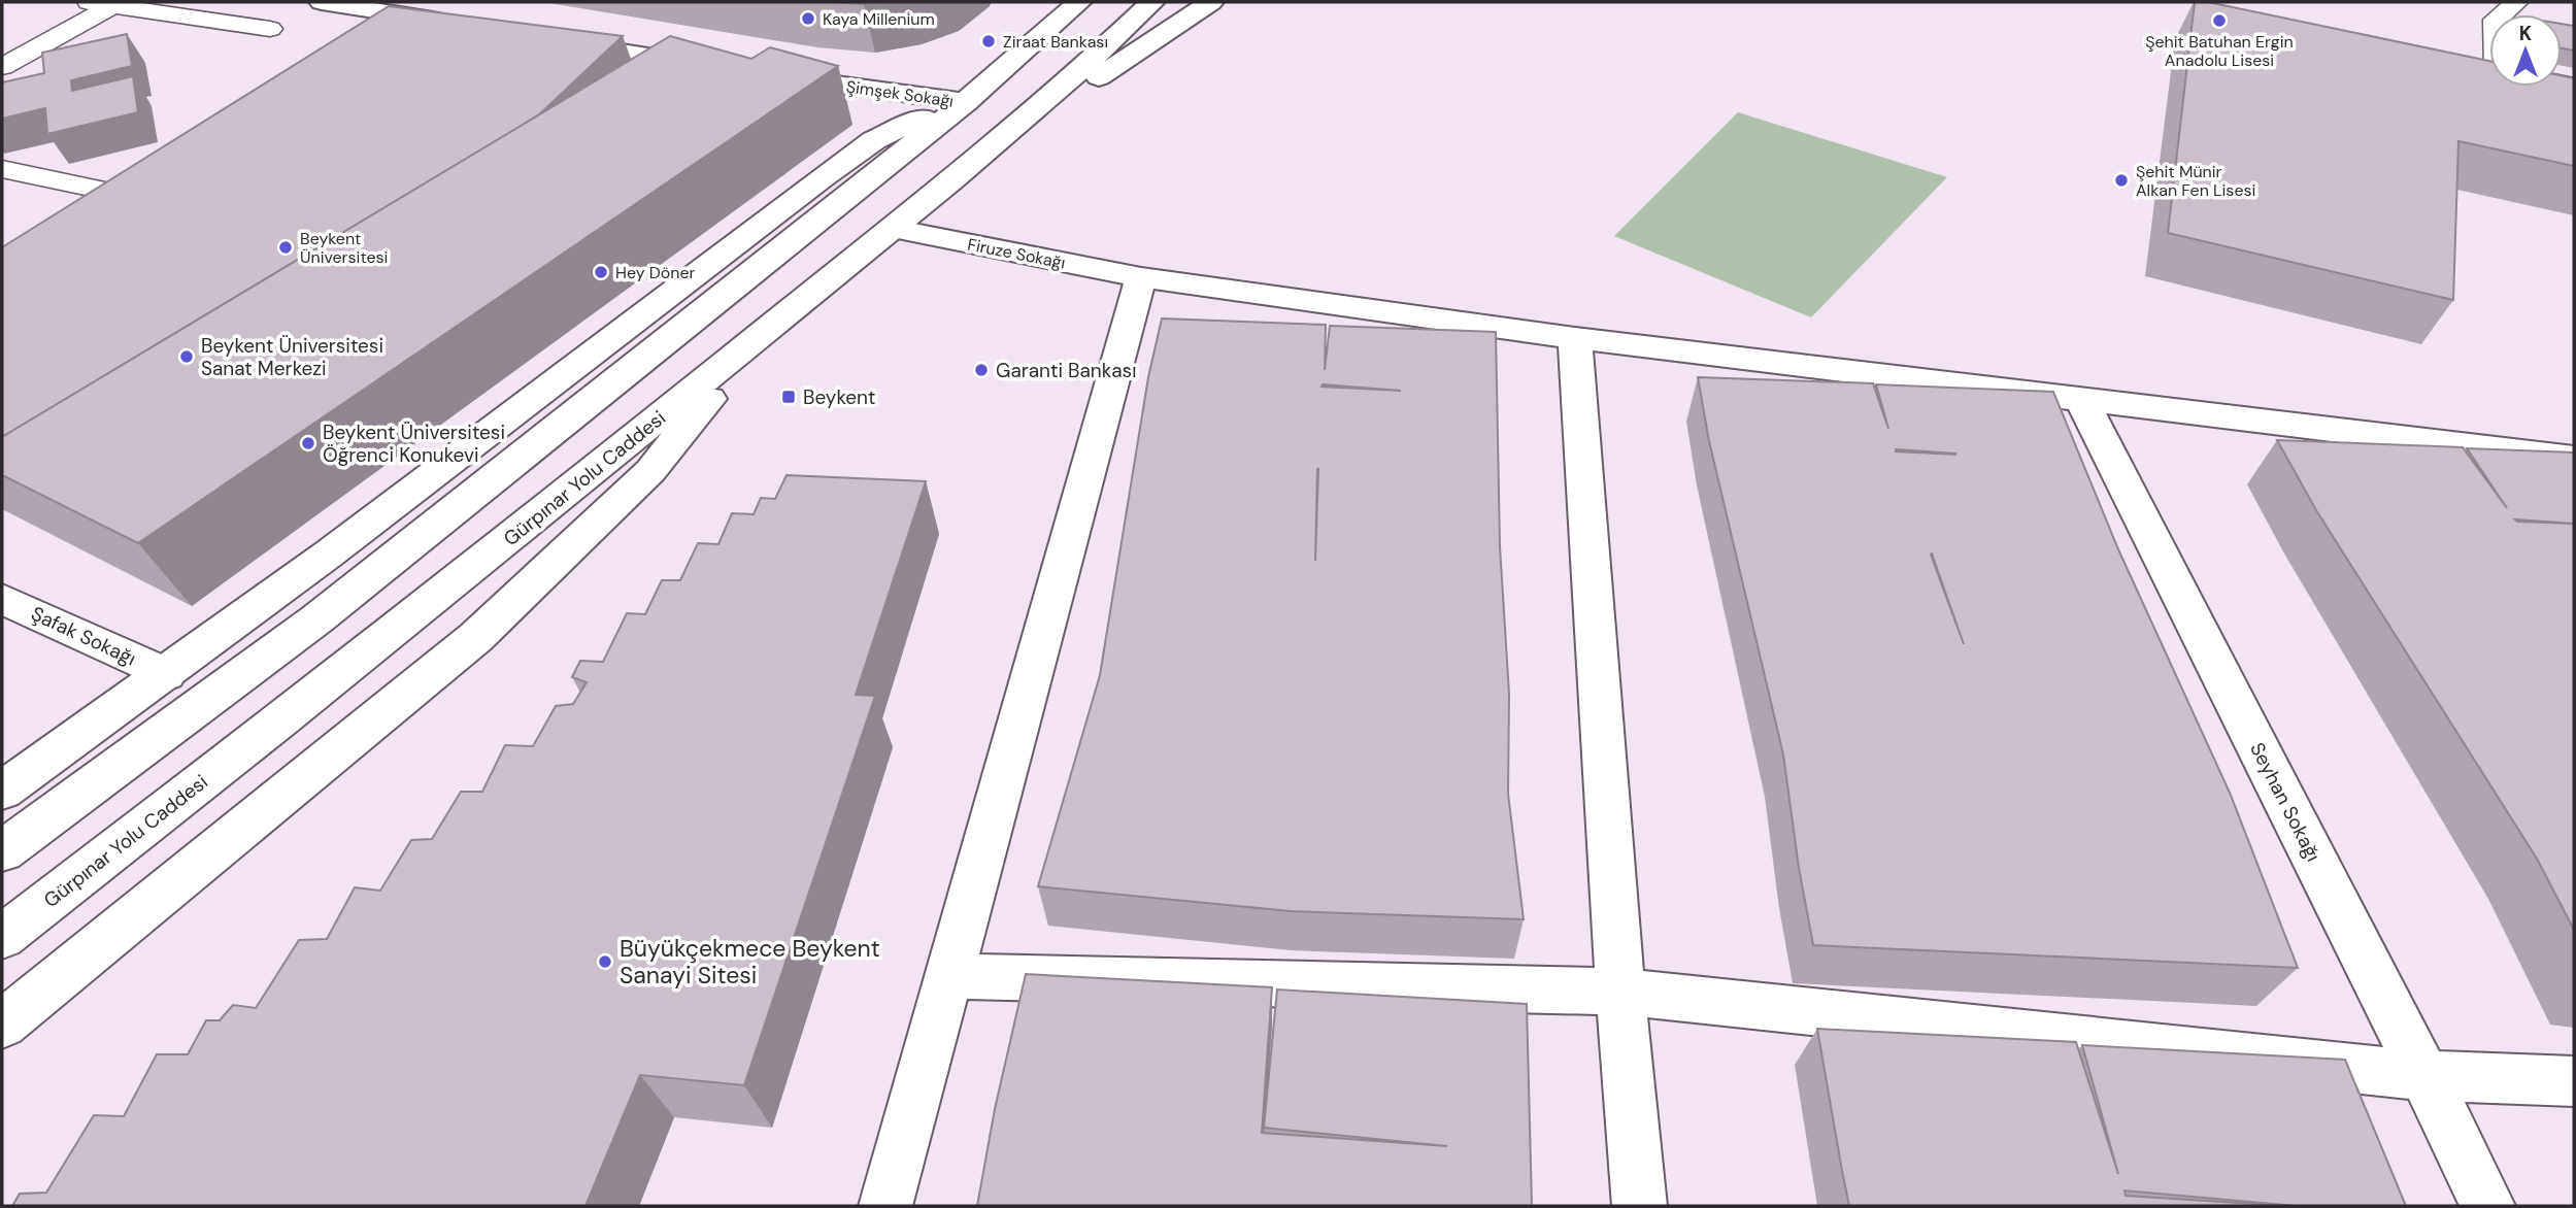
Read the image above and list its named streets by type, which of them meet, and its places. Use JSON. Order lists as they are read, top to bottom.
{
  "streets": {
    "street": [
      "Şimşek Sokağı",
      "Firuze Sokağı",
      "Gürpınar Yolu Caddesi",
      "Şafak Sokağı",
      "Seyhan Sokağı"
    ]
  },
  "crossings": [
    ["Firuze Sokağı", "Gürpınar Yolu Caddesi"],
    ["Firuze Sokağı", "Seyhan Sokağı"]
  ],
  "places": {
    "other": [
      "Kaya Millenium",
      "Şehit Batuhan Ergin Anadolu Lisesi",
      "Ziraat Bankası",
      "Şehit Münir Alkan Fen Lisesi",
      "Beykent Üniversitesi",
      "Hey Döner",
      "Beykent Üniversitesi Sanat Merkezi",
      "Garanti Bankası",
      "Beykent Üniversitesi Öğrenci Konukevi",
      "Büyükçekmece Beykent Sanayi Sitesi"
    ],
    "transit": ["Beykent"]
  },
  "north": "top"
}
